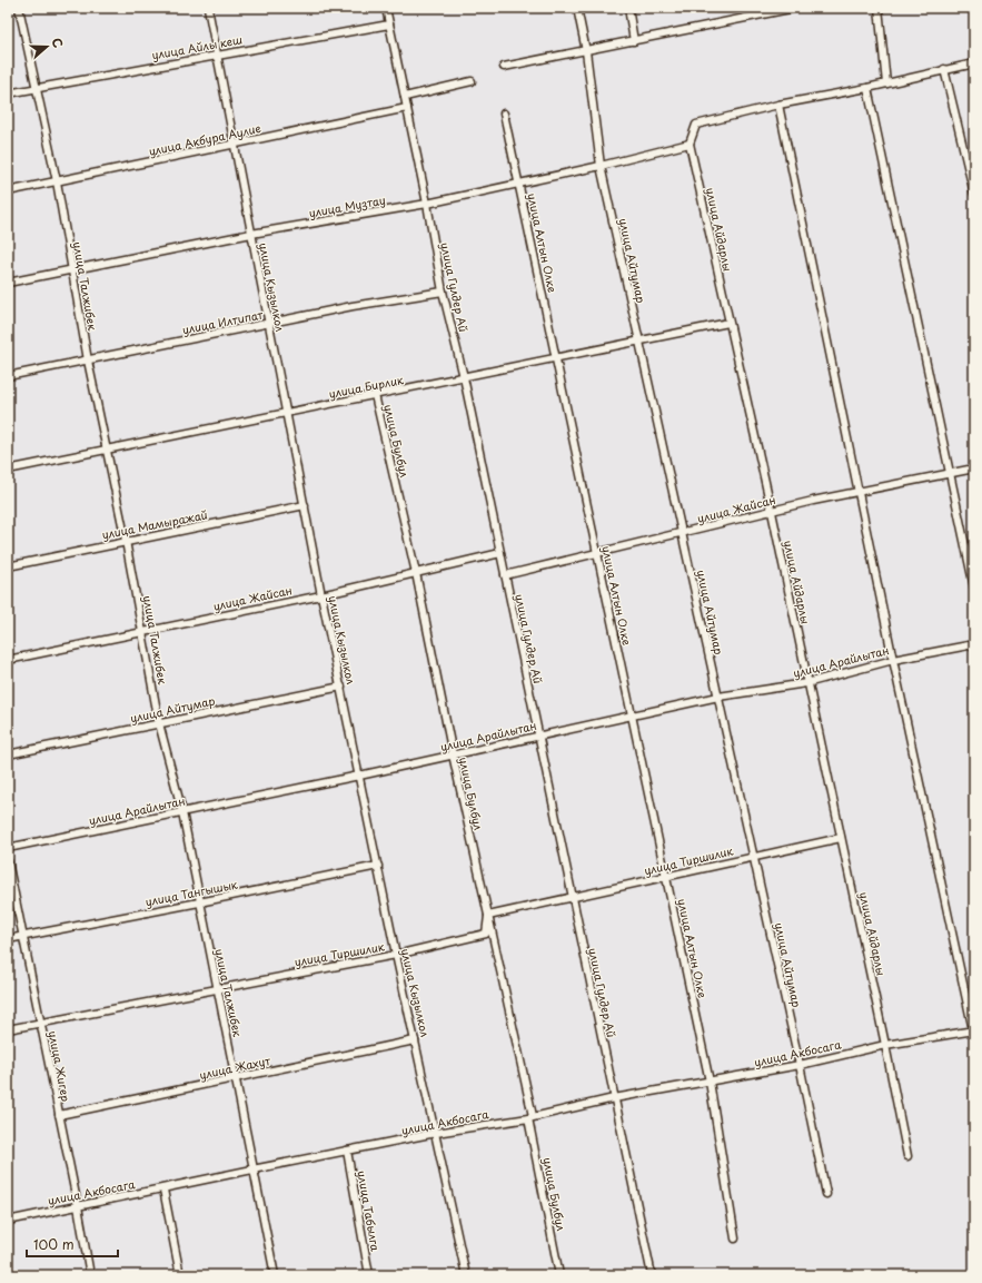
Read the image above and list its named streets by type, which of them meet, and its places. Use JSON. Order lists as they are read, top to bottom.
{
  "streets": {
    "street": [
      "улица Айлы кеш",
      "улица Акбура Аулие",
      "улица Музтау",
      "улица Айдарлы",
      "улица Алтын Олке",
      "улица Айтумар",
      "улица Талжибек",
      "улица Кызылкол",
      "улица Гулдер Ай",
      "улица Илтипат",
      "улица Бирлик",
      "улица Булбул",
      "улица Жайсан",
      "улица Мамыражай",
      "улица Арайлытан",
      "улица Тиршилик",
      "улица Тангышык",
      "улица Акбосага",
      "улица Жигер",
      "улица Жахут",
      "улица Табылга"
    ]
  },
  "crossings": [
    ["улица Айлы кеш", "улица Талжибек"],
    ["улица Айлы кеш", "улица Кызылкол"],
    ["улица Айлы кеш", "улица Гулдер Ай"],
    ["улица Акбура Аулие", "улица Талжибек"],
    ["улица Акбура Аулие", "улица Кызылкол"],
    ["улица Акбура Аулие", "улица Гулдер Ай"],
    ["улица Музтау", "улица Айдарлы"],
    ["улица Музтау", "улица Алтын Олке"],
    ["улица Музтау", "улица Айтумар"],
    ["улица Музтау", "улица Талжибек"],
    ["улица Музтау", "улица Кызылкол"],
    ["улица Музтау", "улица Гулдер Ай"],
    ["улица Айдарлы", "улица Бирлик"],
    ["улица Айдарлы", "улица Жайсан"],
    ["улица Айдарлы", "улица Арайлытан"],
    ["улица Айдарлы", "улица Тиршилик"],
    ["улица Айдарлы", "улица Акбосага"],
    ["улица Алтын Олке", "улица Бирлик"],
    ["улица Алтын Олке", "улица Жайсан"],
    ["улица Алтын Олке", "улица Арайлытан"],
    ["улица Алтын Олке", "улица Тиршилик"],
    ["улица Алтын Олке", "улица Акбосага"],
    ["улица Айтумар", "улица Талжибек"],
    ["улица Айтумар", "улица Кызылкол"],
    ["улица Айтумар", "улица Бирлик"],
    ["улица Айтумар", "улица Жайсан"],
    ["улица Айтумар", "улица Арайлытан"],
    ["улица Айтумар", "улица Тиршилик"],
    ["улица Айтумар", "улица Акбосага"],
    ["улица Талжибек", "улица Илтипат"],
    ["улица Талжибек", "улица Бирлик"],
    ["улица Талжибек", "улица Жайсан"],
    ["улица Талжибек", "улица Мамыражай"],
    ["улица Талжибек", "улица Арайлытан"],
    ["улица Талжибек", "улица Тиршилик"],
    ["улица Талжибек", "улица Тангышык"],
    ["улица Талжибек", "улица Акбосага"],
    ["улица Талжибек", "улица Жахут"],
    ["улица Кызылкол", "улица Илтипат"],
    ["улица Кызылкол", "улица Бирлик"],
    ["улица Кызылкол", "улица Жайсан"],
    ["улица Кызылкол", "улица Мамыражай"],
    ["улица Кызылкол", "улица Арайлытан"],
    ["улица Кызылкол", "улица Тиршилик"],
    ["улица Кызылкол", "улица Тангышык"],
    ["улица Кызылкол", "улица Акбосага"],
    ["улица Кызылкол", "улица Жахут"],
    ["улица Гулдер Ай", "улица Илтипат"],
    ["улица Гулдер Ай", "улица Бирлик"],
    ["улица Гулдер Ай", "улица Жайсан"],
    ["улица Гулдер Ай", "улица Арайлытан"],
    ["улица Гулдер Ай", "улица Тиршилик"],
    ["улица Гулдер Ай", "улица Акбосага"],
    ["улица Бирлик", "улица Булбул"],
    ["улица Булбул", "улица Жайсан"],
    ["улица Булбул", "улица Арайлытан"],
    ["улица Булбул", "улица Тиршилик"],
    ["улица Булбул", "улица Акбосага"],
    ["улица Тиршилик", "улица Жигер"],
    ["улица Тангышык", "улица Жигер"],
    ["улица Акбосага", "улица Жигер"],
    ["улица Акбосага", "улица Табылга"],
    ["улица Жигер", "улица Жахут"]
  ],
  "scale_bar": "100 m",
  "north": "right"
}
